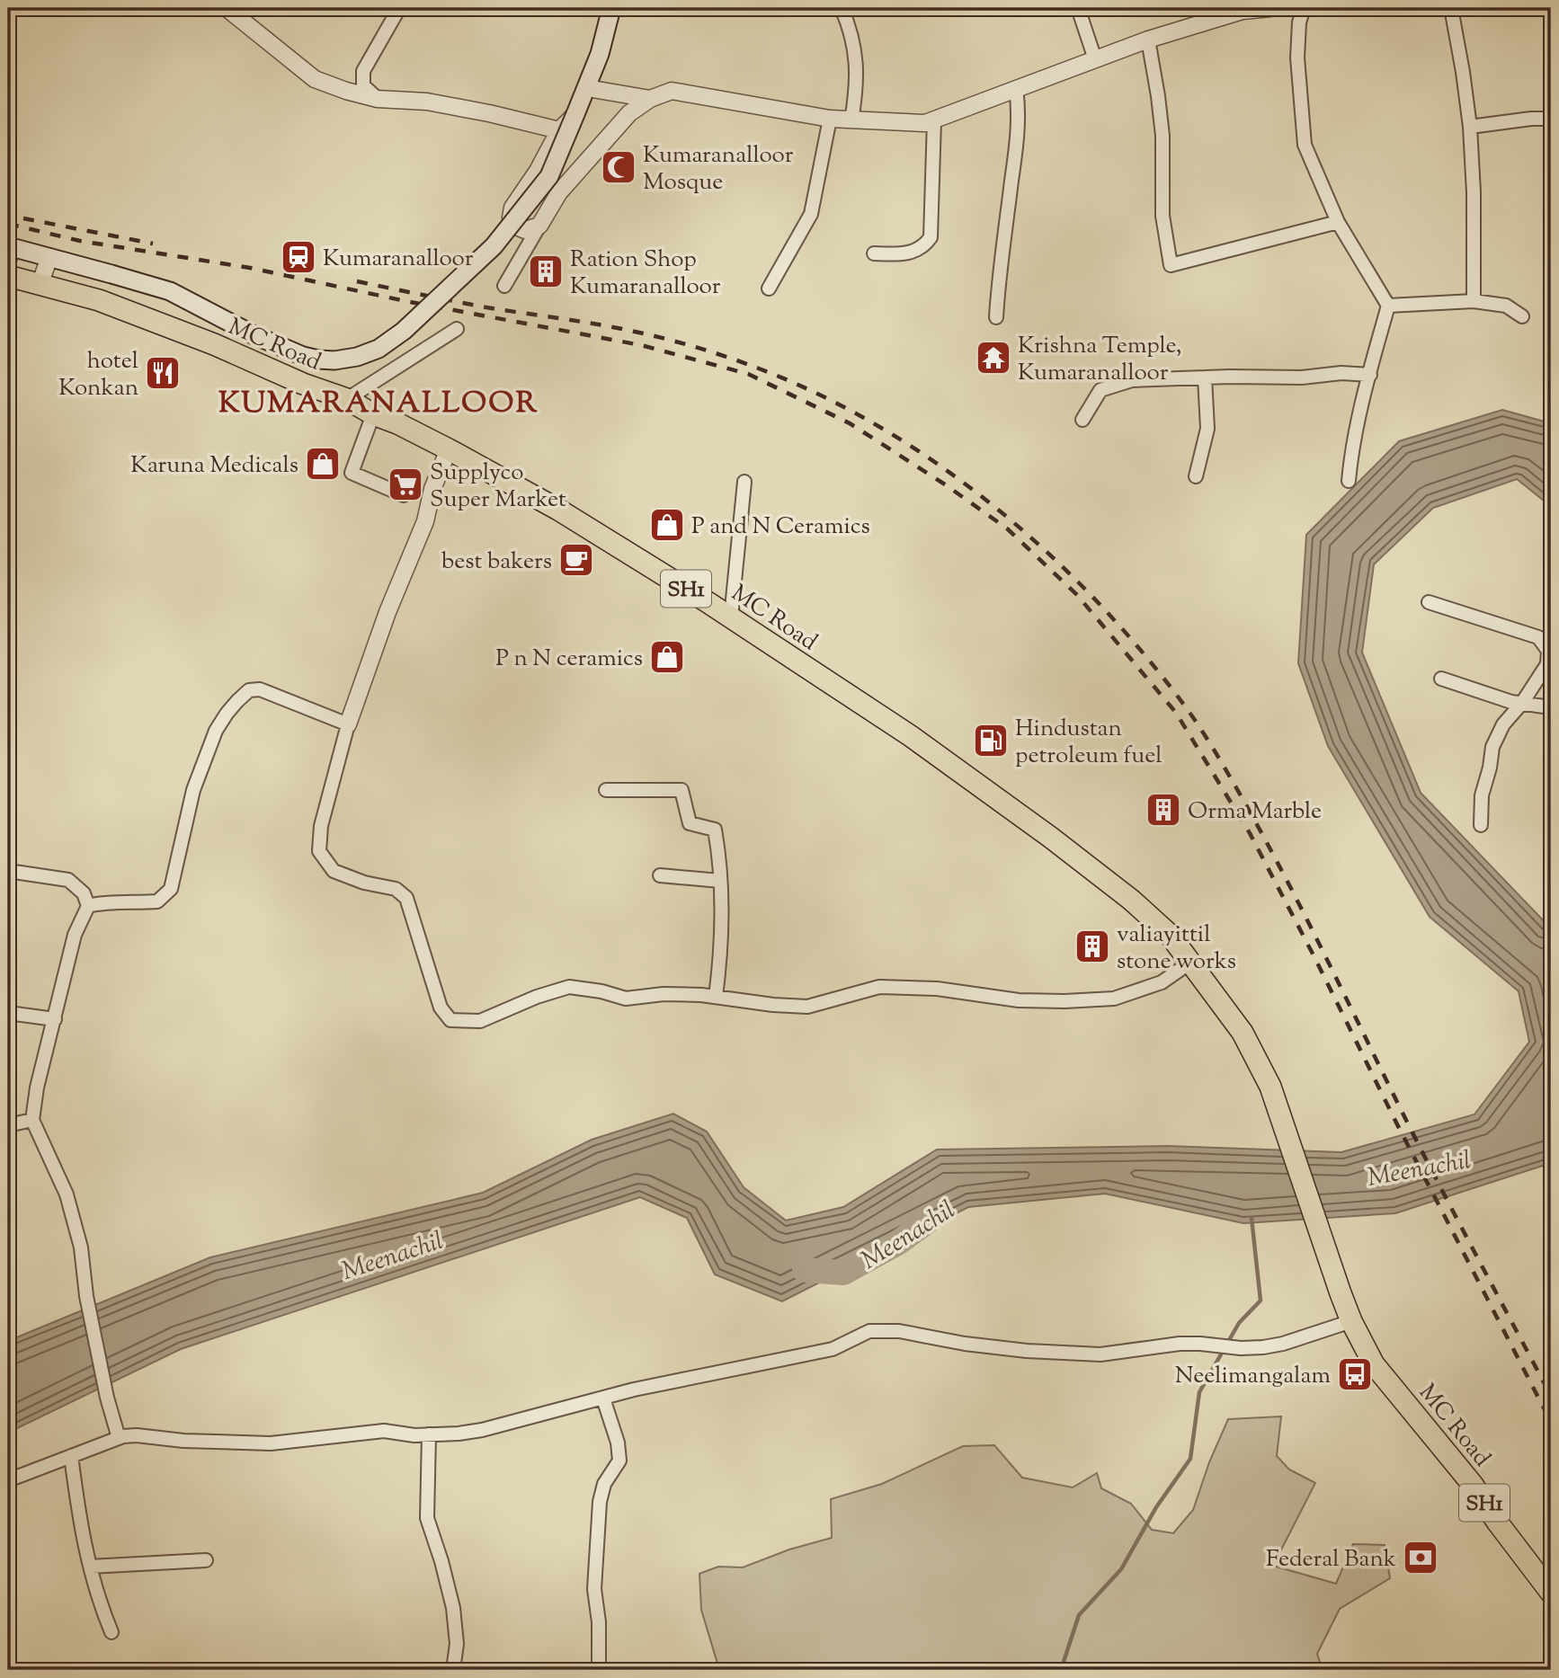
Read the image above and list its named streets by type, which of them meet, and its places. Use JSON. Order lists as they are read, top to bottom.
{
  "streets": {
    "main road": ["MC Road", "SH1"]
  },
  "districts": ["KUMARANALLOOR"],
  "water": ["Meenachil"],
  "places": {
    "mosque": ["Kumaranalloor Mosque"],
    "station": ["Kumaranalloor"],
    "building": ["Ration Shop Kumaranalloor", "Orma Marble", "valiayittil stone works"],
    "temple": ["Krishna Temple, Kumaranalloor"],
    "restaurant": ["hotel Konkan"],
    "shop": ["Karuna Medicals", "P and N Ceramics", "P n N ceramics"],
    "supermarket": ["Supplyco Super Market"],
    "cafe": ["best bakers"],
    "fuel station": ["Hindustan petroleum fuel"],
    "bus stop": ["Neelimangalam"],
    "bank": ["Federal Bank"]
  }
}
